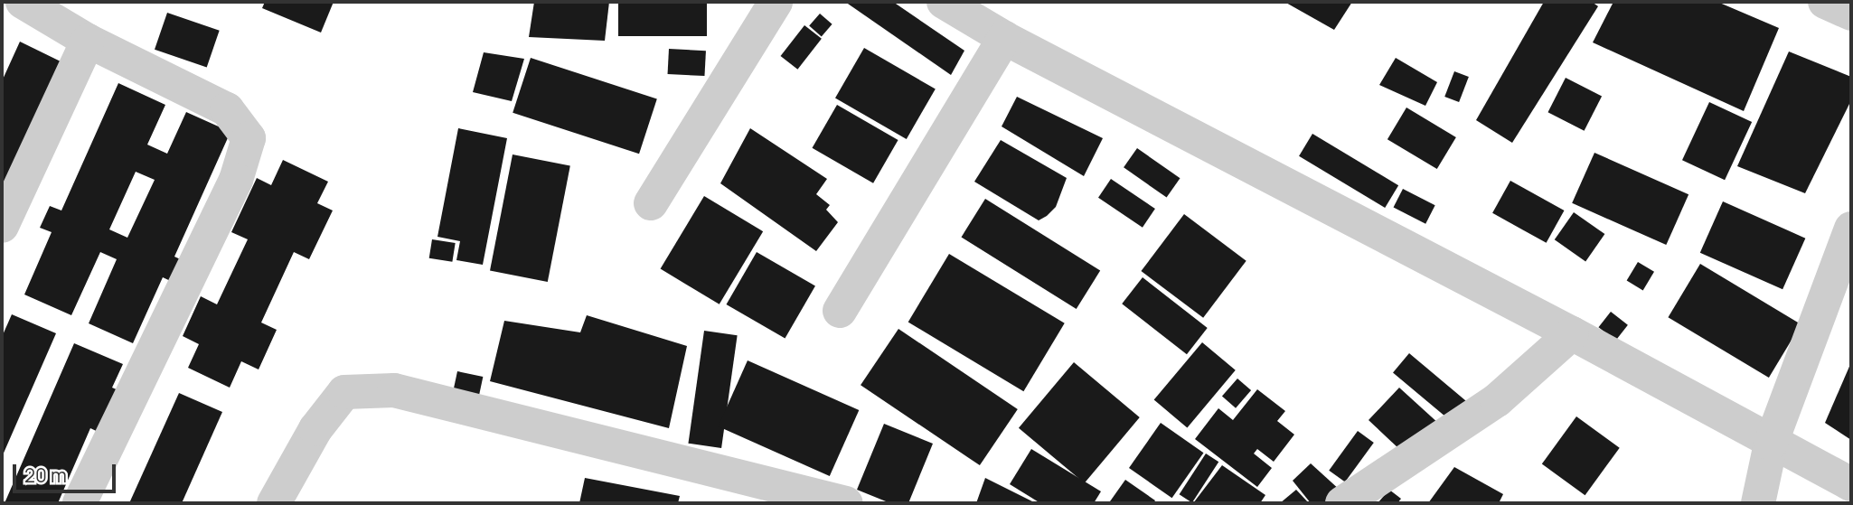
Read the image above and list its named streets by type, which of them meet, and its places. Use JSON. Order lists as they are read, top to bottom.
{
  "scale_bar": "20 m"
}
